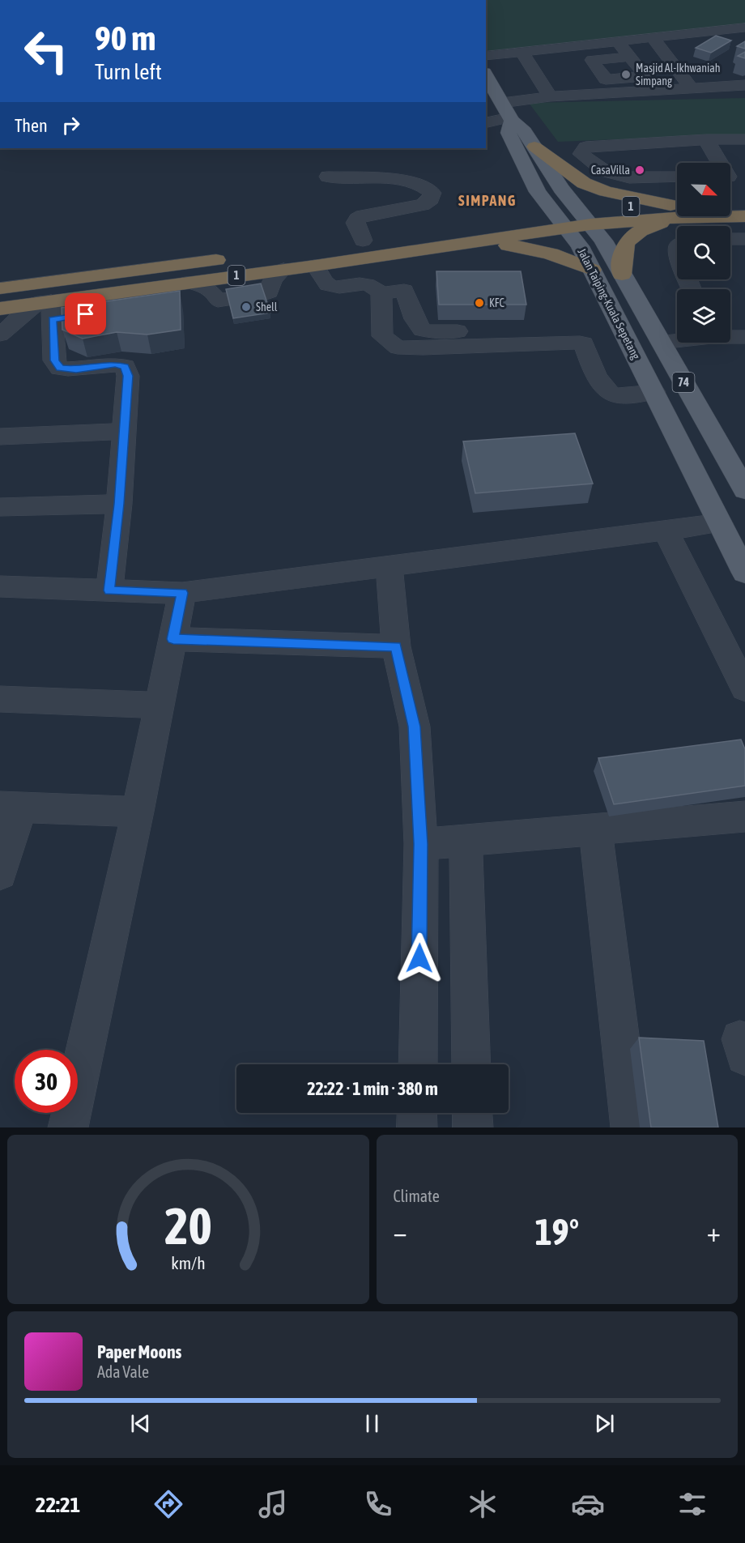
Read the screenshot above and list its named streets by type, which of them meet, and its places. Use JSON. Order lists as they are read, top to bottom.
{
  "streets": {
    "highway": ["1"],
    "main road": ["Jalan Taiping-Kuala Sepetang", "74"]
  },
  "crossings": [
    ["1", "Jalan Taiping-Kuala Sepetang"],
    ["Jalan Taiping-Kuala Sepetang", "74"]
  ],
  "districts": ["SIMPANG"],
  "places": [
    "Masjid Al-Ikhwaniah Simpang",
    "CasaVilla",
    "KFC",
    "Shell"
  ],
  "north": "bottom right",
  "page": {
    "turn": ["90 m", "Turn left"],
    "then": "Then",
    "limit": "30",
    "trip": "22:22 · 1 min · 380 m",
    "tile": "Climate",
    "heat": ["−", "19°", "+"],
    "song": ["Paper Moons", "Ada Vale"],
    "tabs": "22:21",
    "gauge": ["20", "km/h"]
  }
}
